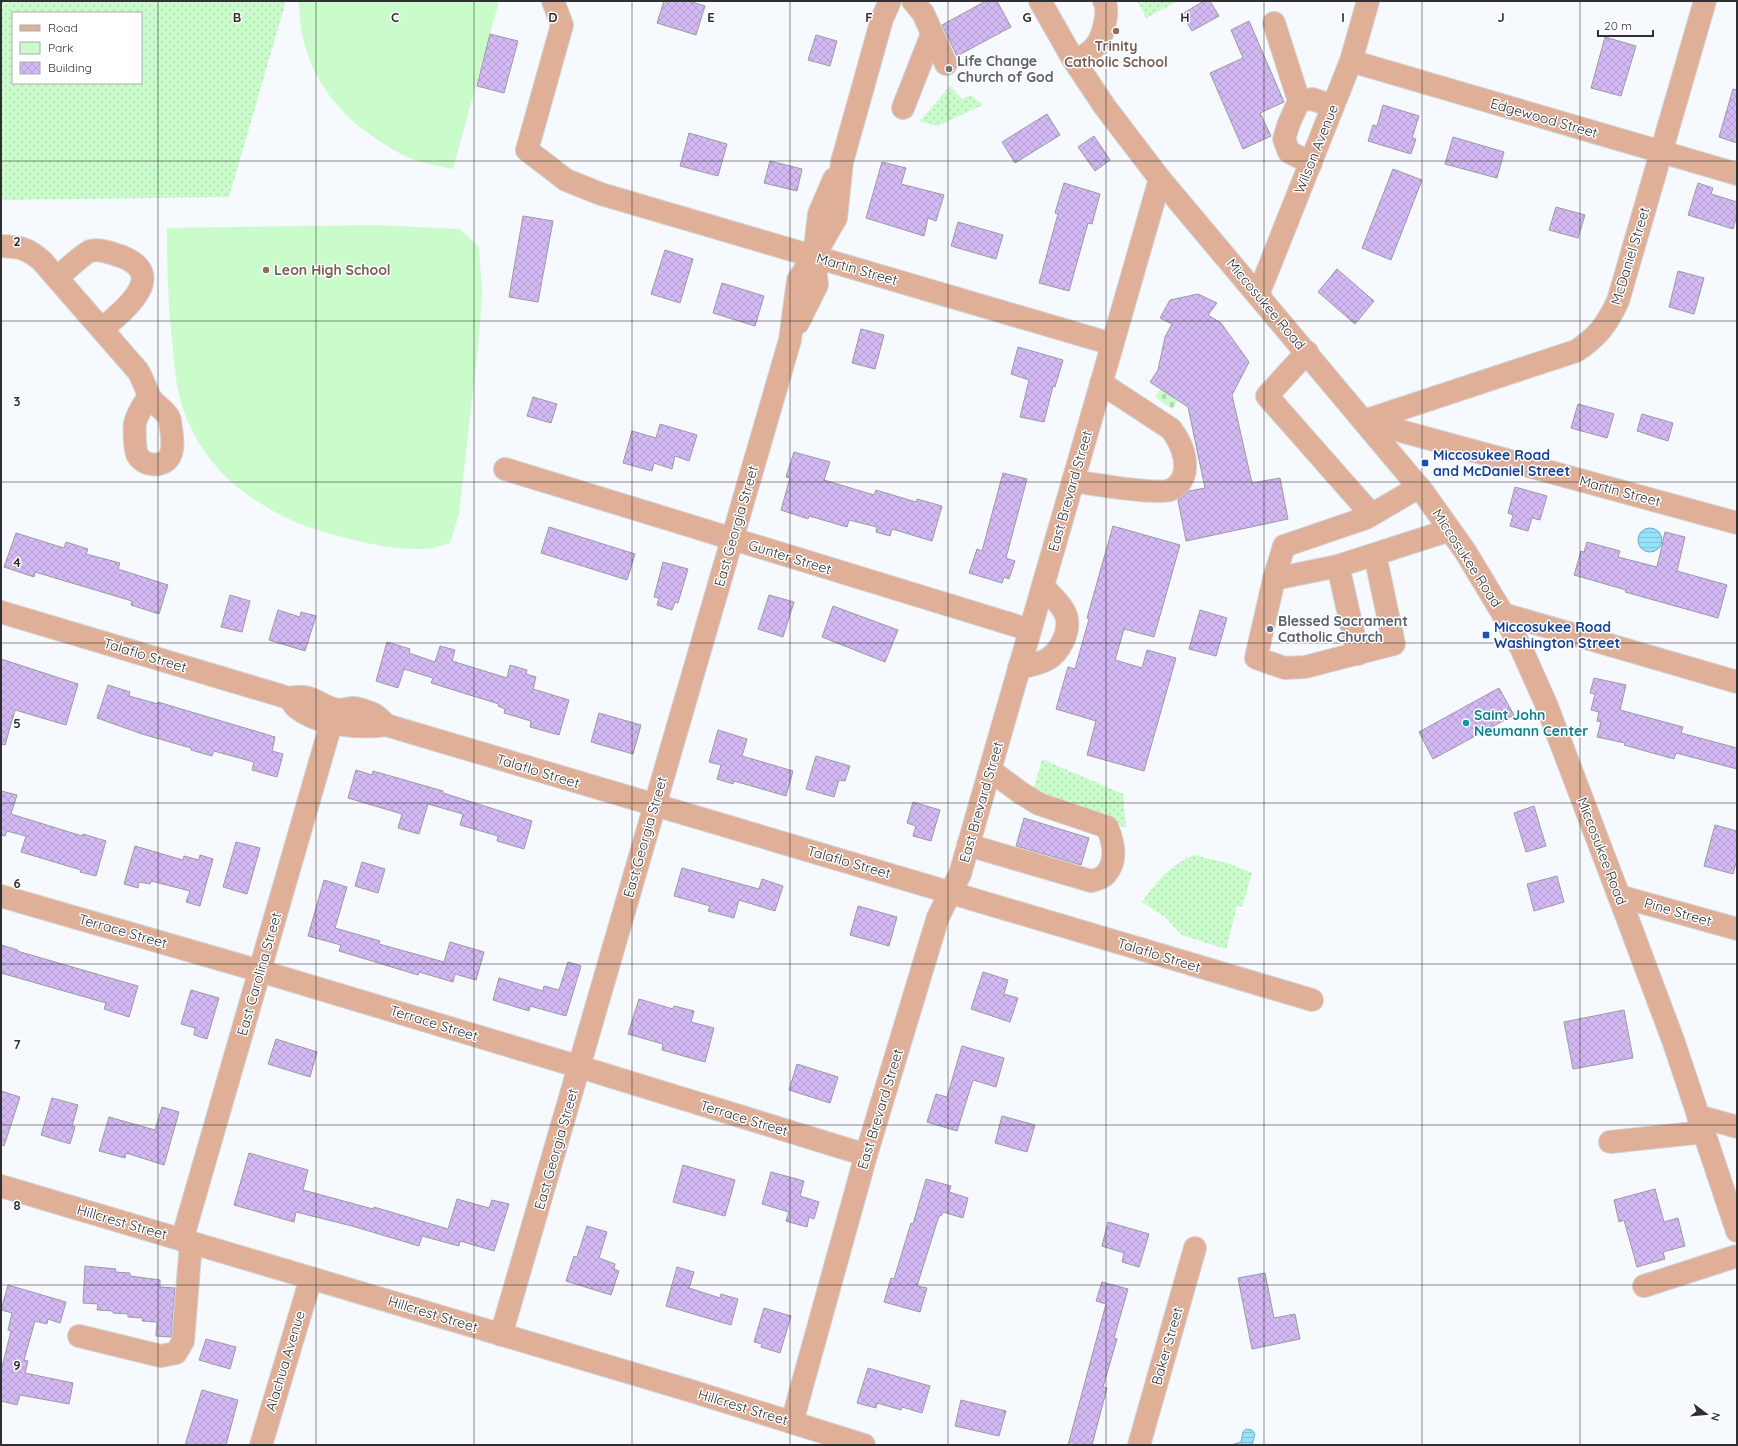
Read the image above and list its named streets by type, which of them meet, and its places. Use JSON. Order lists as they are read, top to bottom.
{
  "streets": {
    "street": [
      "Edgewood Street",
      "Wilson Avenue",
      "McDaniel Street",
      "Martin Street",
      "Miccosukee Road",
      "East Brevard Street",
      "East Georgia Street",
      "Gunter Street",
      "Talaflo Street",
      "Pine Street",
      "Terrace Street",
      "East Carolina Street",
      "Hillcrest Street",
      "Baker Street",
      "Alachua Avenue"
    ]
  },
  "crossings": [
    ["Edgewood Street", "Wilson Avenue"],
    ["Edgewood Street", "McDaniel Street"],
    ["Wilson Avenue", "Miccosukee Road"],
    ["McDaniel Street", "Martin Street"],
    ["McDaniel Street", "Miccosukee Road"],
    ["Martin Street", "Miccosukee Road"],
    ["Martin Street", "East Brevard Street"],
    ["Martin Street", "East Georgia Street"],
    ["Miccosukee Road", "East Brevard Street"],
    ["Miccosukee Road", "Pine Street"],
    ["East Brevard Street", "Gunter Street"],
    ["East Brevard Street", "Talaflo Street"],
    ["East Brevard Street", "Terrace Street"],
    ["East Brevard Street", "Hillcrest Street"],
    ["East Georgia Street", "Gunter Street"],
    ["East Georgia Street", "Talaflo Street"],
    ["East Georgia Street", "Terrace Street"],
    ["East Georgia Street", "Hillcrest Street"],
    ["Talaflo Street", "East Carolina Street"],
    ["Terrace Street", "East Carolina Street"],
    ["East Carolina Street", "Hillcrest Street"],
    ["Hillcrest Street", "Alachua Avenue"]
  ],
  "places": {
    "other": [
      "Trinity Catholic School",
      "Life Change Church of God",
      "Leon High School",
      "Blessed Sacrament Catholic Church",
      "Saint John Neumann Center"
    ],
    "transit": ["Miccosukee Road and McDaniel Street", "Miccosukee Road Washington Street"]
  },
  "legend": ["Road", "Park", "Building"],
  "scale_bar": "20 m",
  "north": "right",
  "grid": {
    "columns": [
      "B",
      "C",
      "D",
      "E",
      "F",
      "G",
      "H",
      "I",
      "J"
    ],
    "rows": [
      "2",
      "3",
      "4",
      "5",
      "6",
      "7",
      "8",
      "9"
    ]
  }
}
